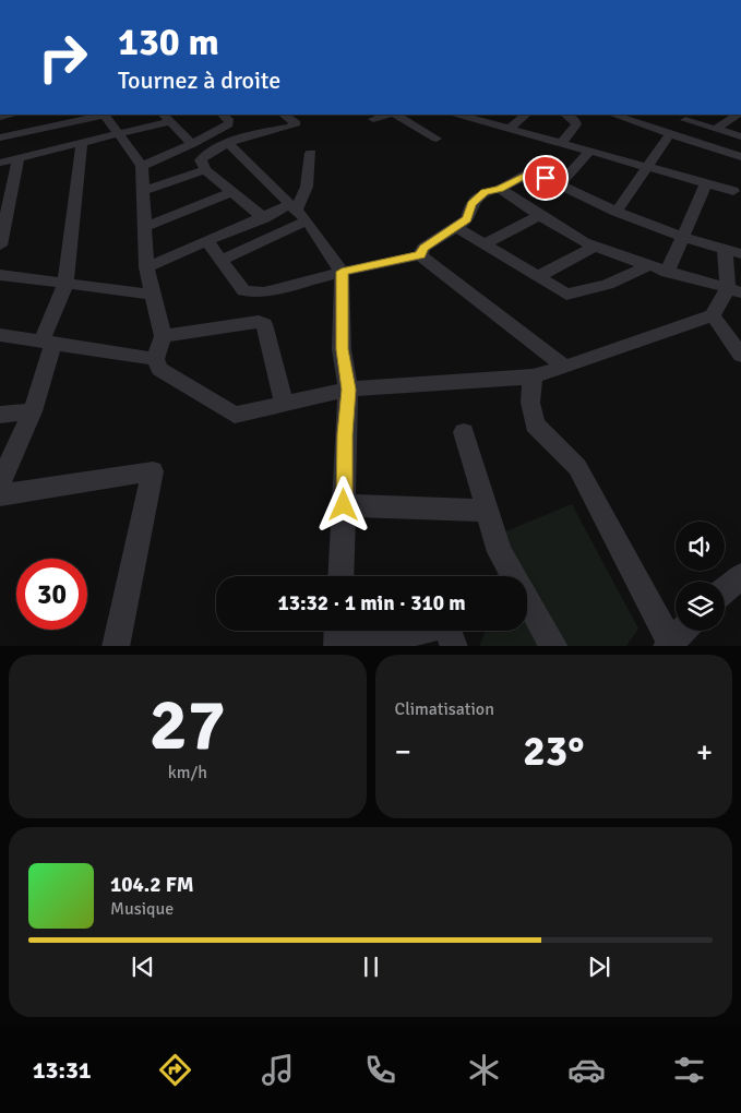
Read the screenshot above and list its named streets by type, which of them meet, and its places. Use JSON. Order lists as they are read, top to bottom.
{
  "page": {
    "turn": ["130 m", "Tournez à droite"],
    "limit": "30",
    "trip": "13:32 · 1 min · 310 m",
    "tile": [
      ["27", "km/h"],
      "Climatisation"
    ],
    "heat": ["−", "23°", "+"],
    "song": ["104.2 FM", "Musique"],
    "tabs": "13:31"
  }
}
